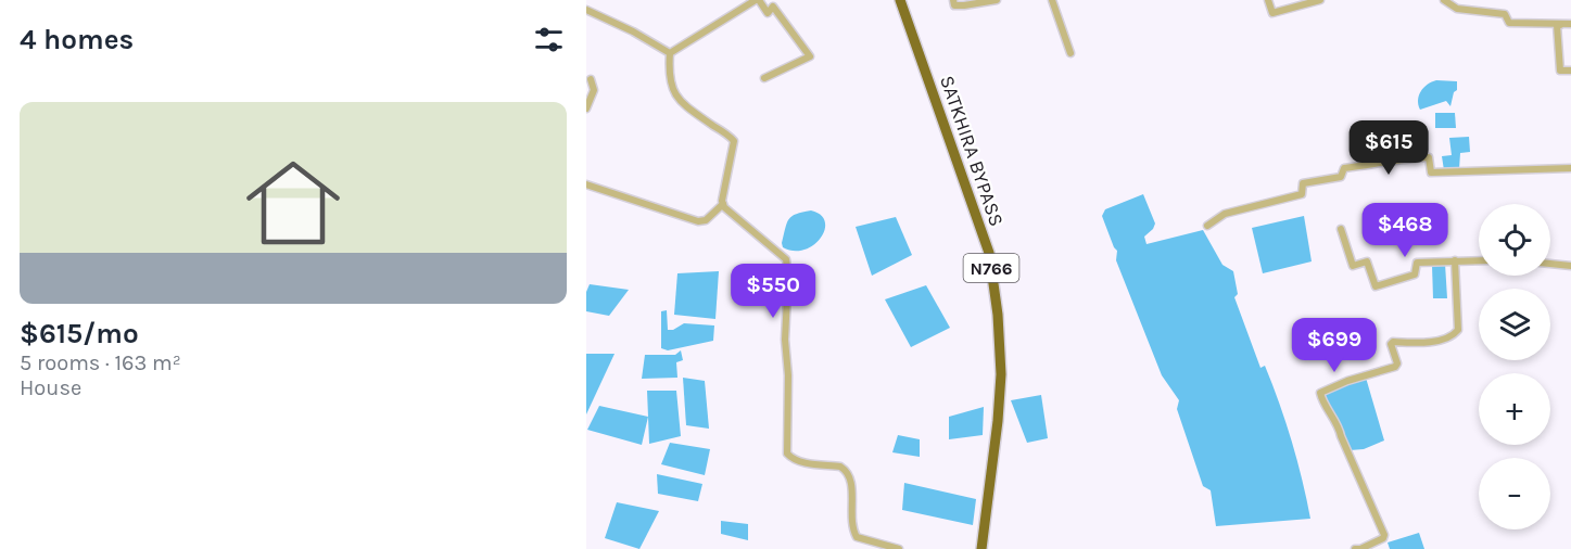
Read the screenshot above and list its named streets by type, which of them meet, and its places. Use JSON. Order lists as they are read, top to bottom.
{
  "streets": {
    "highway": ["SATKHIRA BYPASS", "N766"]
  },
  "page": {
    "heading": "4 homes",
    "list": [
      {
        "name": "$615/mo",
        "note": "5 rooms · 163 m² · House"
      }
    ],
    "price": [
      "$615",
      "$468",
      "$550",
      "$699"
    ],
    "map_buttons": ["+", "−"]
  }
}
